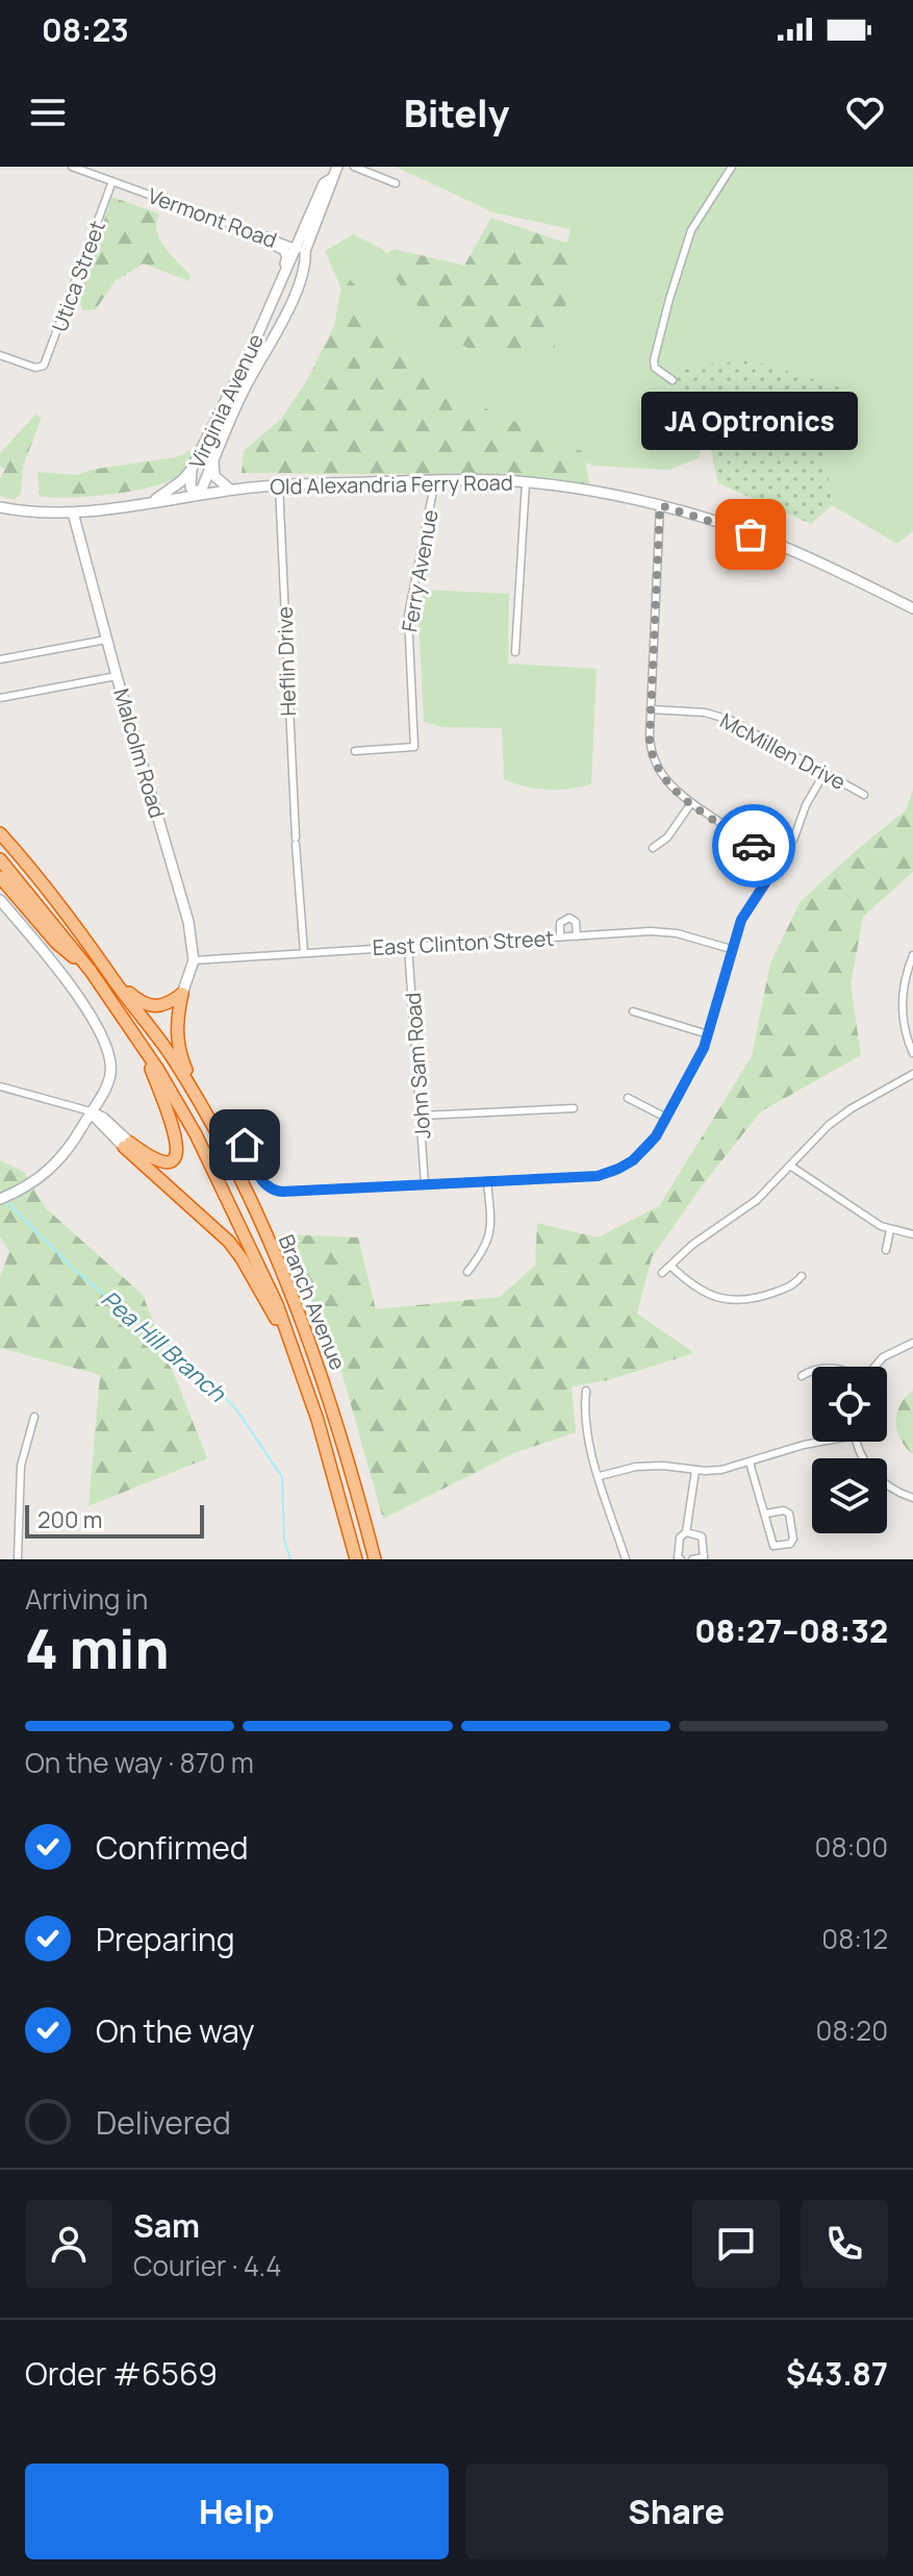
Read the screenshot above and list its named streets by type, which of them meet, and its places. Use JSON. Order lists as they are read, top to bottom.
{
  "streets": {
    "highway": ["Branch Avenue"],
    "street": [
      "Vermont Road",
      "Utica Street",
      "Virginia Avenue",
      "Old Alexandria Ferry Road",
      "Ferry Avenue",
      "Heflin Drive",
      "McMillen Drive",
      "Malcolm Road",
      "East Clinton Street",
      "John Sam Road"
    ]
  },
  "crossings": [
    ["Vermont Road", "Utica Street"],
    ["Vermont Road", "Virginia Avenue"],
    ["Virginia Avenue", "Old Alexandria Ferry Road"],
    ["Old Alexandria Ferry Road", "Ferry Avenue"],
    ["Old Alexandria Ferry Road", "Heflin Drive"],
    ["Old Alexandria Ferry Road", "Malcolm Road"],
    ["Heflin Drive", "East Clinton Street"],
    ["Malcolm Road", "East Clinton Street"],
    ["East Clinton Street", "John Sam Road"]
  ],
  "water": ["Pea Hill Branch"],
  "places": ["JA Optronics"],
  "scale_bar": "200 m",
  "page": {
    "status": "08:23",
    "header": "Bitely",
    "bubble": "JA Optronics",
    "scale": "200 m",
    "heading": ["4 min", "Arriving in", "08:27–08:32"],
    "panel": [
      "Sam",
      "Courier · 4.4",
      "Order #6569",
      "$43.87"
    ],
    "bar": "On the way · 870 m",
    "list": [
      ["Confirmed", "08:00"],
      ["Preparing", "08:12"],
      ["On the way", "08:20"],
      "Delivered"
    ],
    "buttons": ["Help", "Share"]
  }
}
